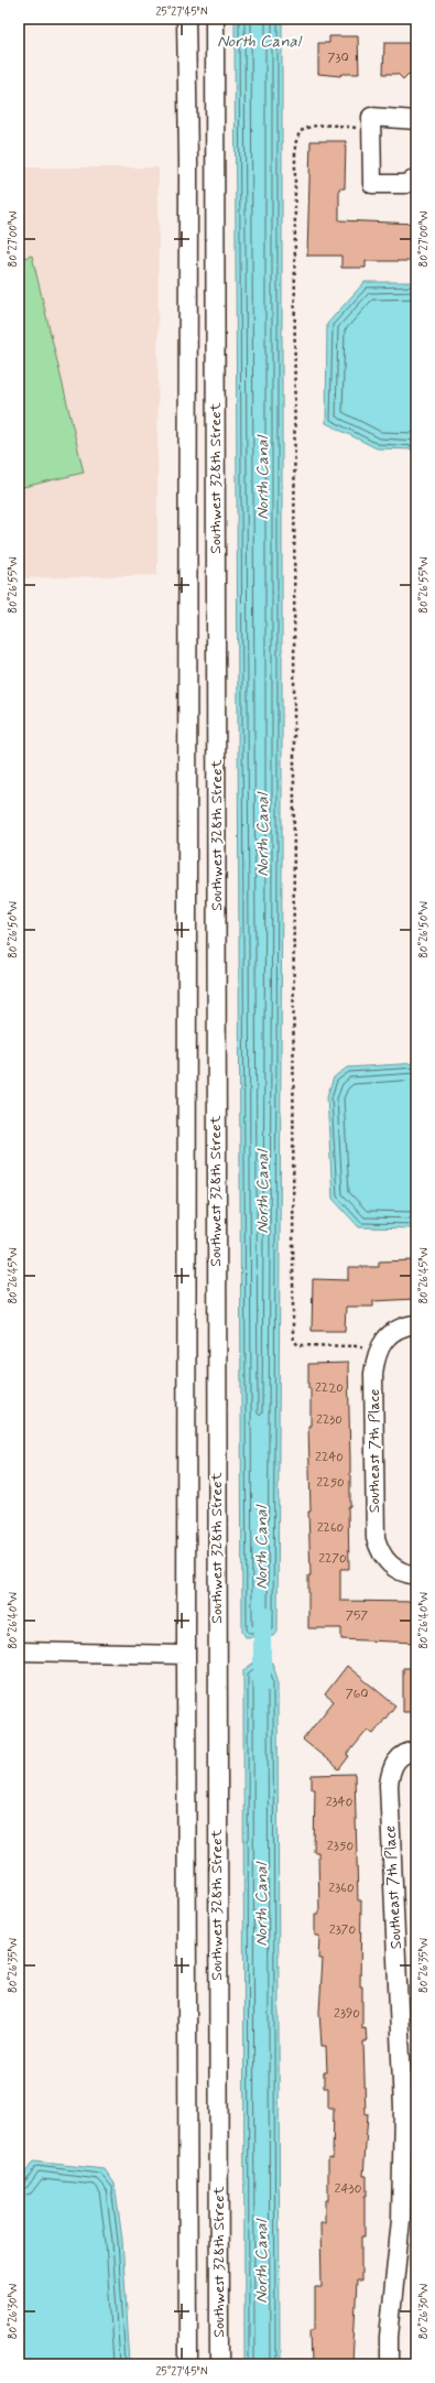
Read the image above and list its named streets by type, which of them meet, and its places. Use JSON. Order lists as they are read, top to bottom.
{
  "streets": {
    "street": ["Southwest 328th Street", "Southeast 7th Place"]
  },
  "water": ["North Canal"],
  "house_numbers": [
    "730",
    "2220",
    "2230",
    "2240",
    "2250",
    "2260",
    "2270",
    "757",
    "760",
    "2340",
    "2350",
    "2360",
    "2370",
    "2390",
    "2430"
  ],
  "coordinates": [
    "25°27'45\"N",
    "80°27'00\"W",
    "80°26'55\"W",
    "80°26'50\"W",
    "80°26'45\"W",
    "80°26'40\"W",
    "80°26'35\"W",
    "80°26'30\"W"
  ]
}
